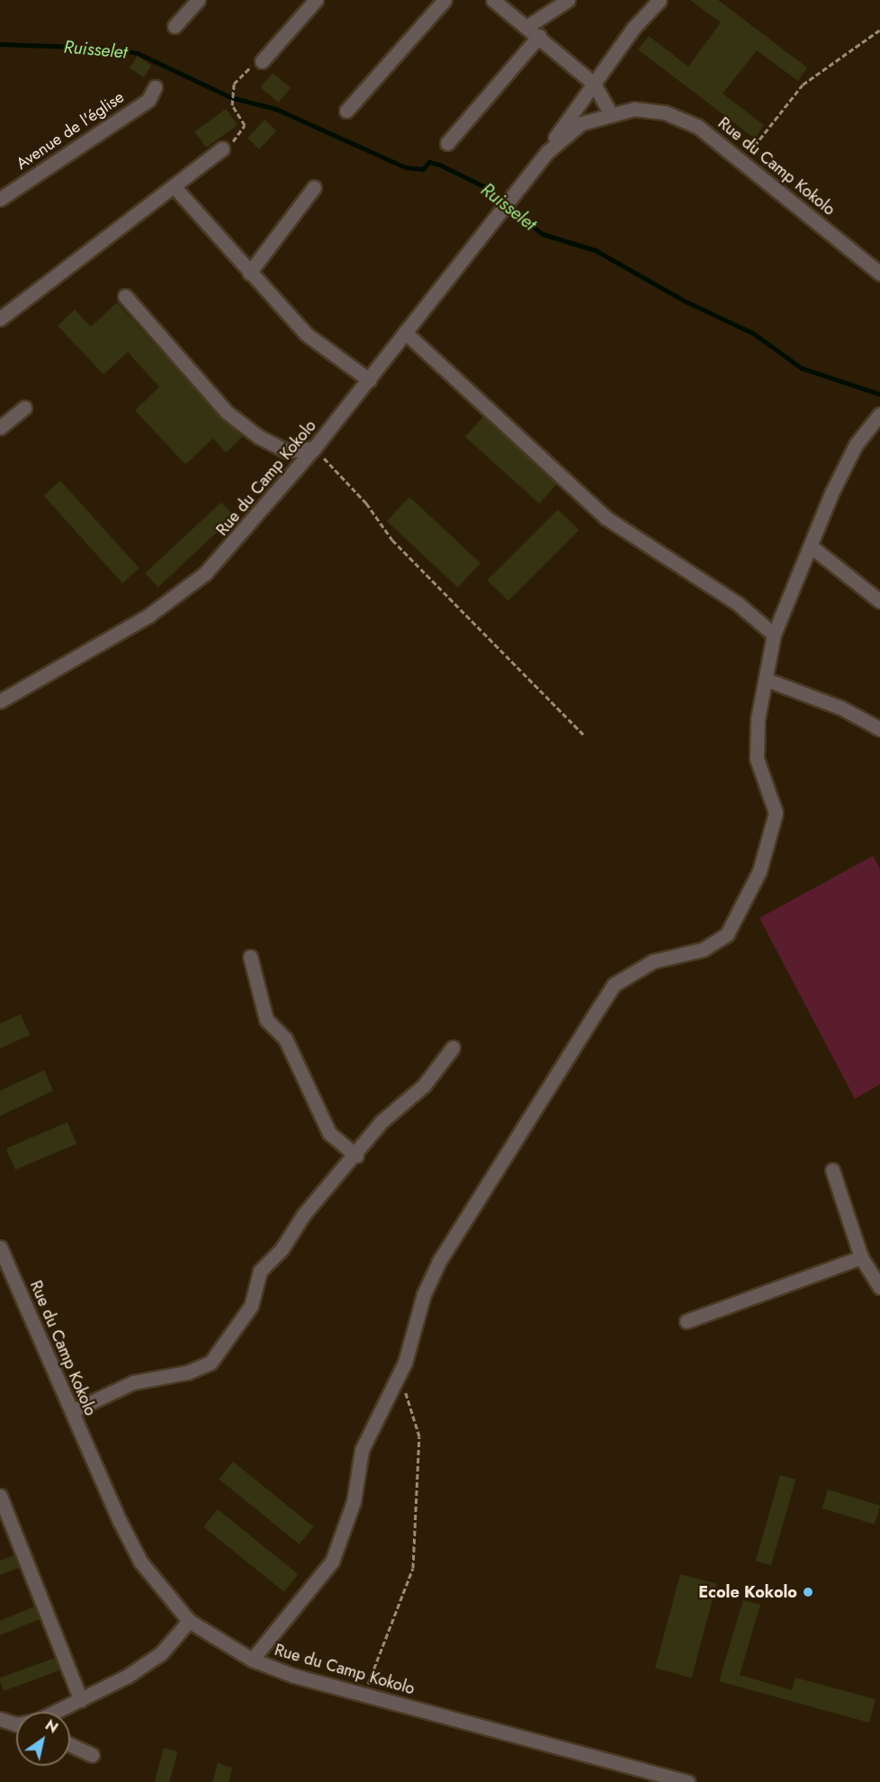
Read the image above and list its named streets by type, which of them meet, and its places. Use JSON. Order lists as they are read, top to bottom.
{
  "streets": {
    "street": ["Avenue de l'église", "Rue du Camp Kokolo"]
  },
  "water": ["Ruisselet"],
  "places": ["Ecole Kokolo"],
  "north": "top right"
}
